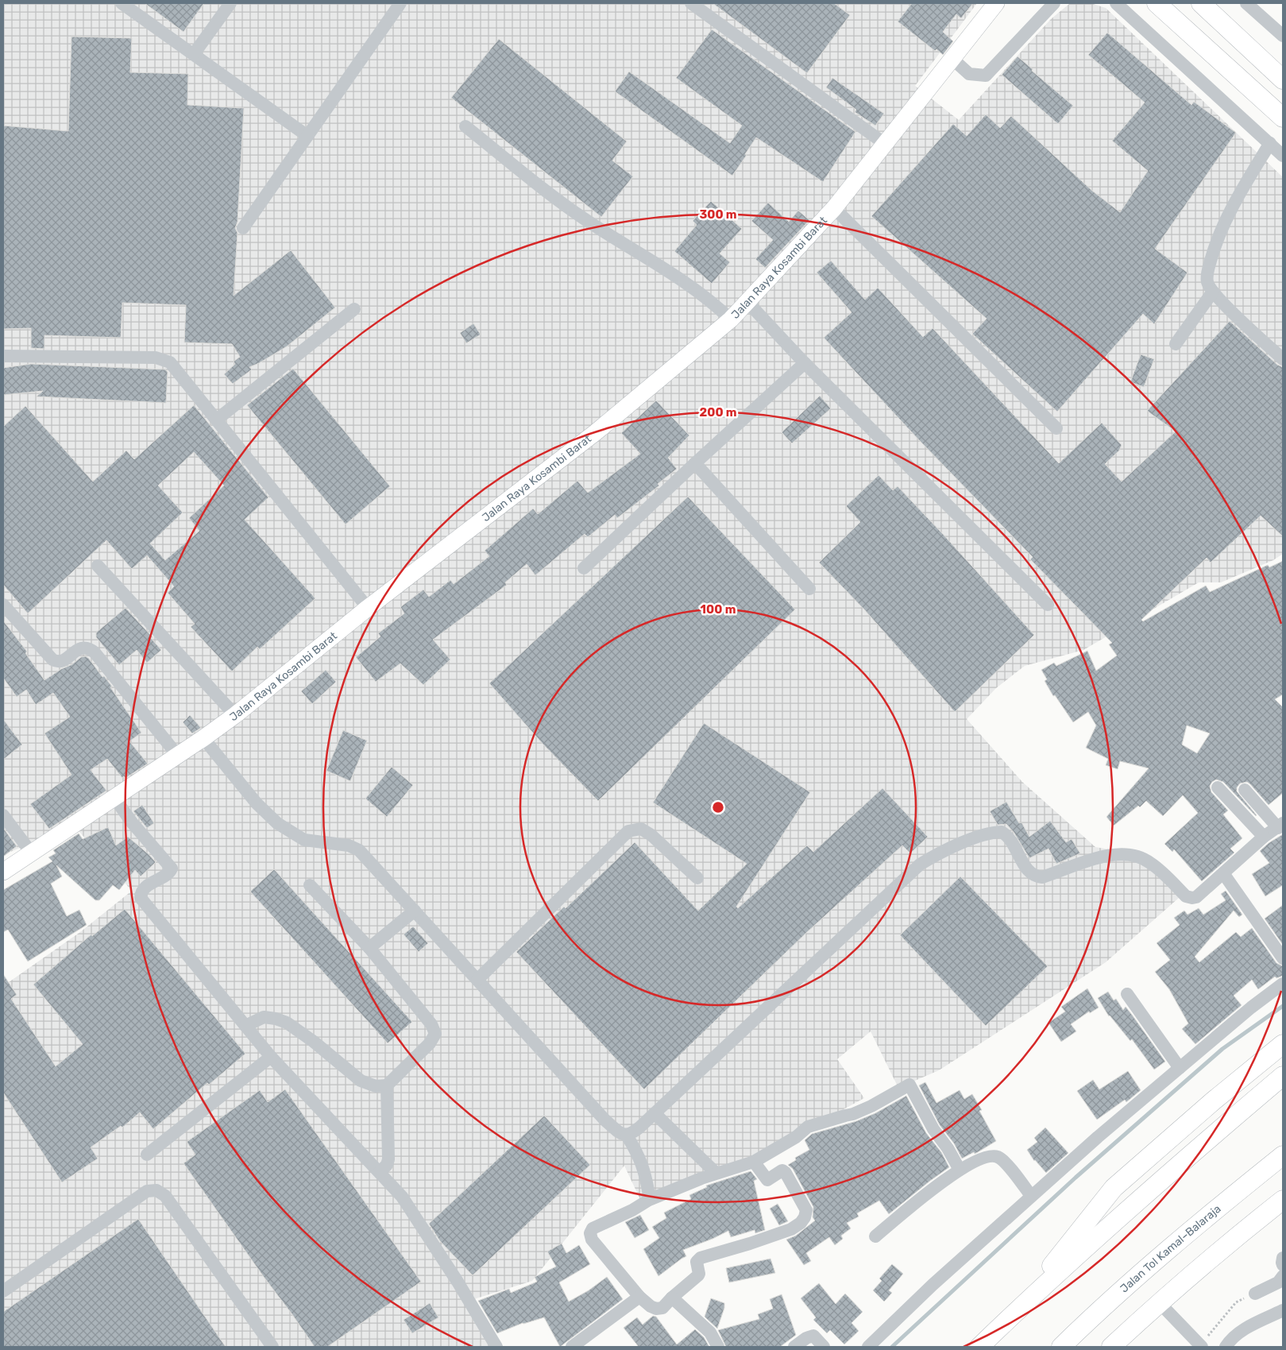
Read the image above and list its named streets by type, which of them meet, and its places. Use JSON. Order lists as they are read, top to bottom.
{
  "streets": {
    "highway": ["Jalan Tol Kamal–Balaraja"],
    "main road": ["Jalan Raya Kosambi Barat"]
  },
  "rings": ["300 m", "200 m", "100 m"]
}
